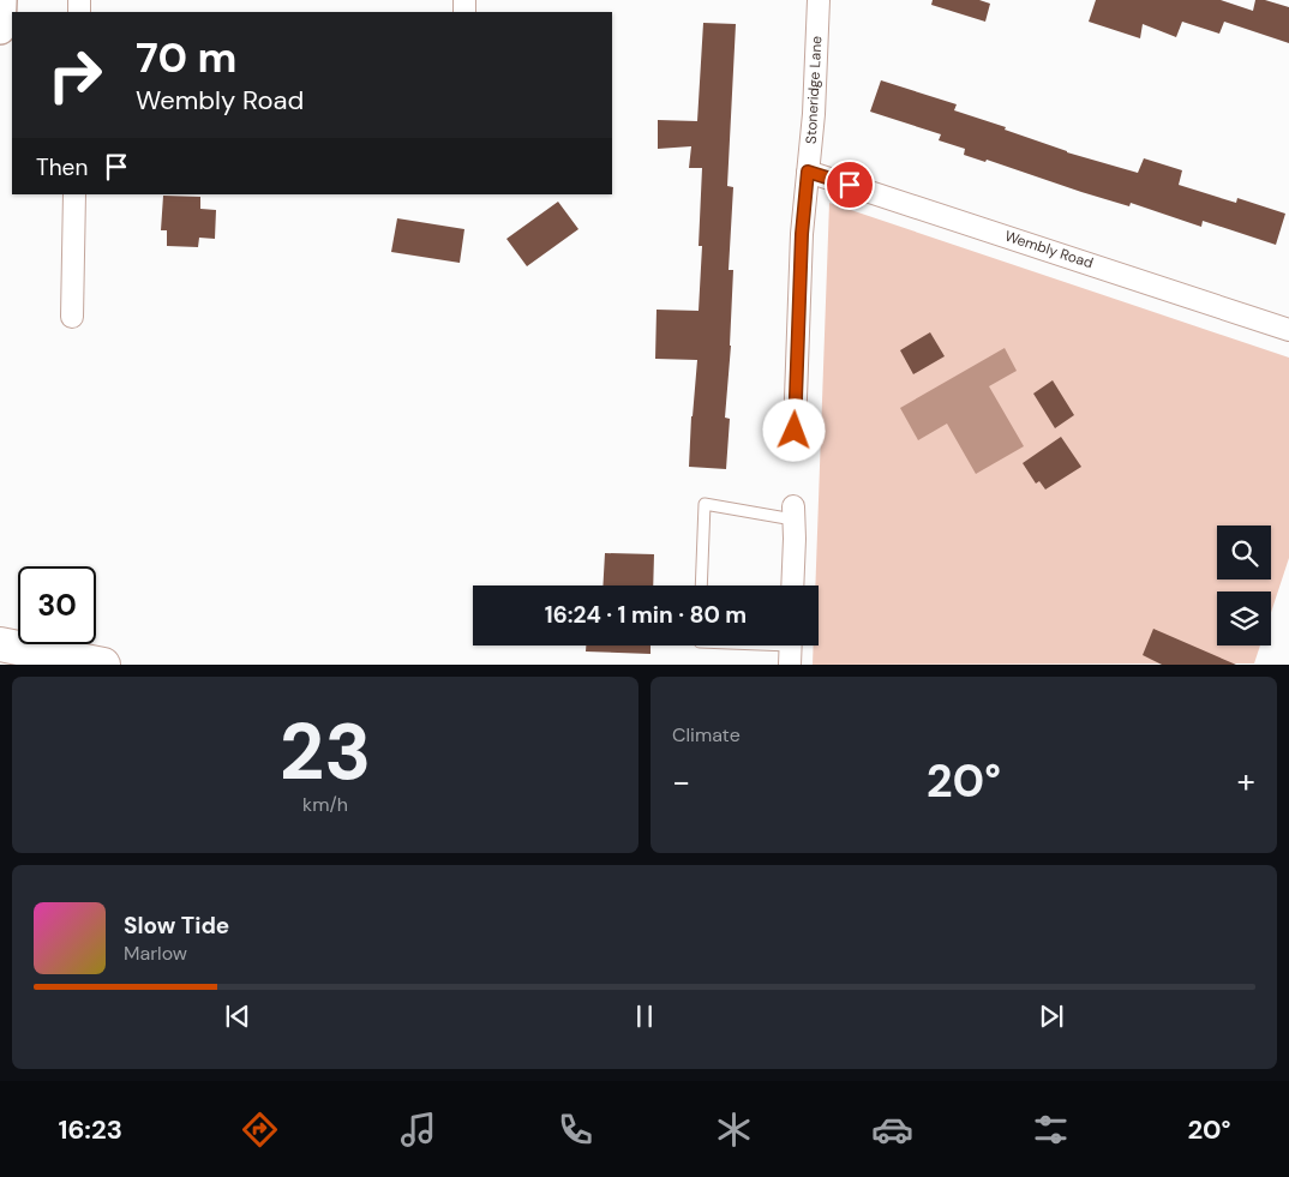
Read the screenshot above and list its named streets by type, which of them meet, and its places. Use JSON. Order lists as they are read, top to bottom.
{
  "streets": {
    "street": ["Stoneridge Lane", "Wembly Road"]
  },
  "crossings": [
    ["Stoneridge Lane", "Wembly Road"]
  ],
  "page": {
    "turn": ["70 m", "Wembly Road"],
    "then": "Then",
    "limit": "30",
    "trip": "16:24 · 1 min · 80 m",
    "tile": [
      ["23", "km/h"],
      "Climate"
    ],
    "heat": ["−", "20°", "+"],
    "song": ["Slow Tide", "Marlow"],
    "tabs": ["16:23", "20°"]
  }
}
